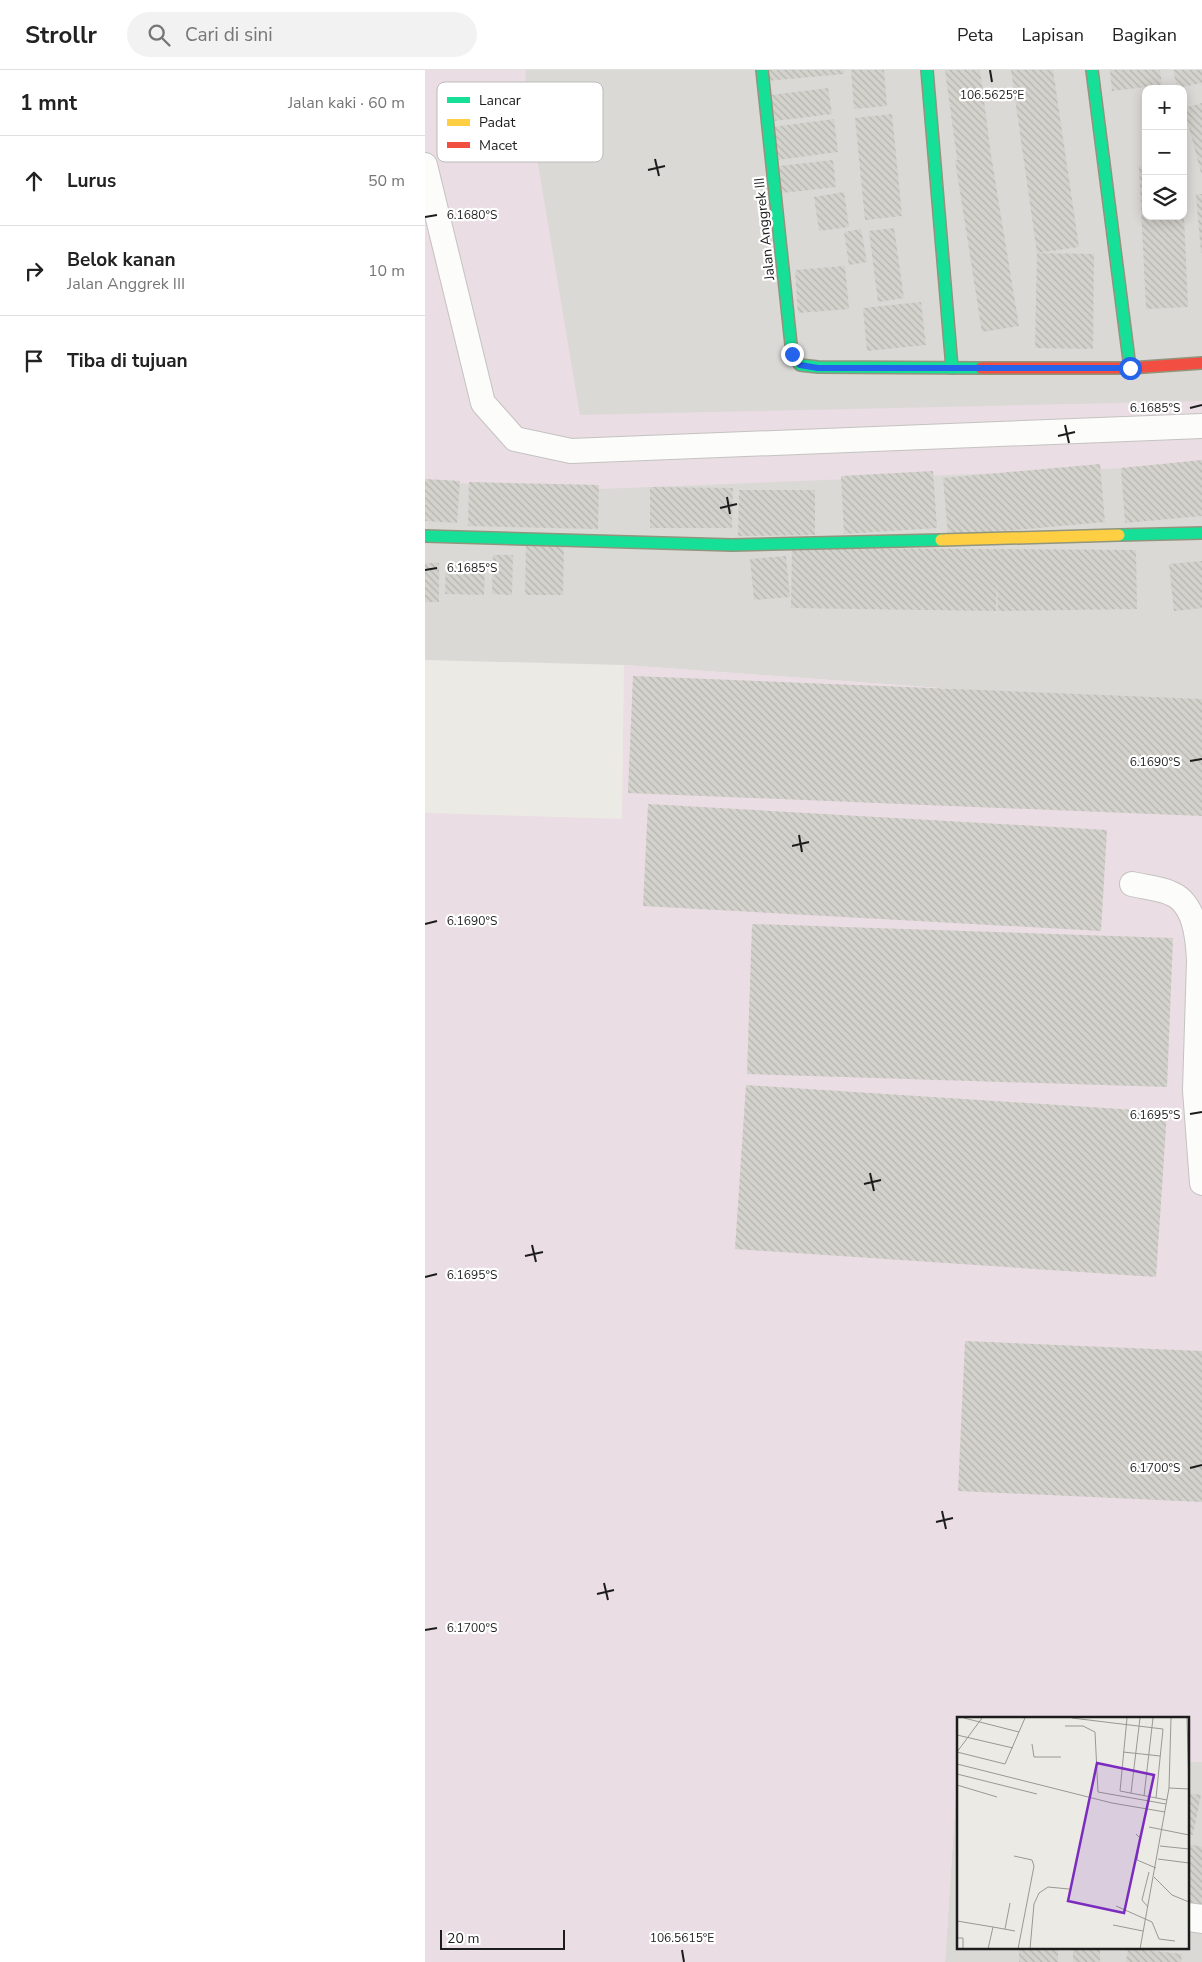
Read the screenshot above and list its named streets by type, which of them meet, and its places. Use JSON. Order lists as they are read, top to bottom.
{
  "streets": {
    "street": ["Jalan Anggrek III"]
  },
  "legend": ["Lancar", "Padat", "Macet"],
  "scale_bar": "20 m",
  "page": {
    "header": "Strollr",
    "search": "Cari di sini",
    "nav": ["Peta", "Lapisan", "Bagikan"],
    "heading": ["1 mnt", "Jalan kaki · 60 m"],
    "map_buttons": ["+", "−"],
    "list": [
      ["Lurus", "50 m"],
      ["Belok kanan", "Jalan Anggrek III", "10 m"],
      "Tiba di tujuan"
    ],
    "scale": "20 m"
  },
  "coordinates": [
    "106.5625°E",
    "6.1680°S",
    "6.1685°S",
    "6.1690°S",
    "6.1695°S",
    "6.1700°S",
    "106.5615°E"
  ]
}
